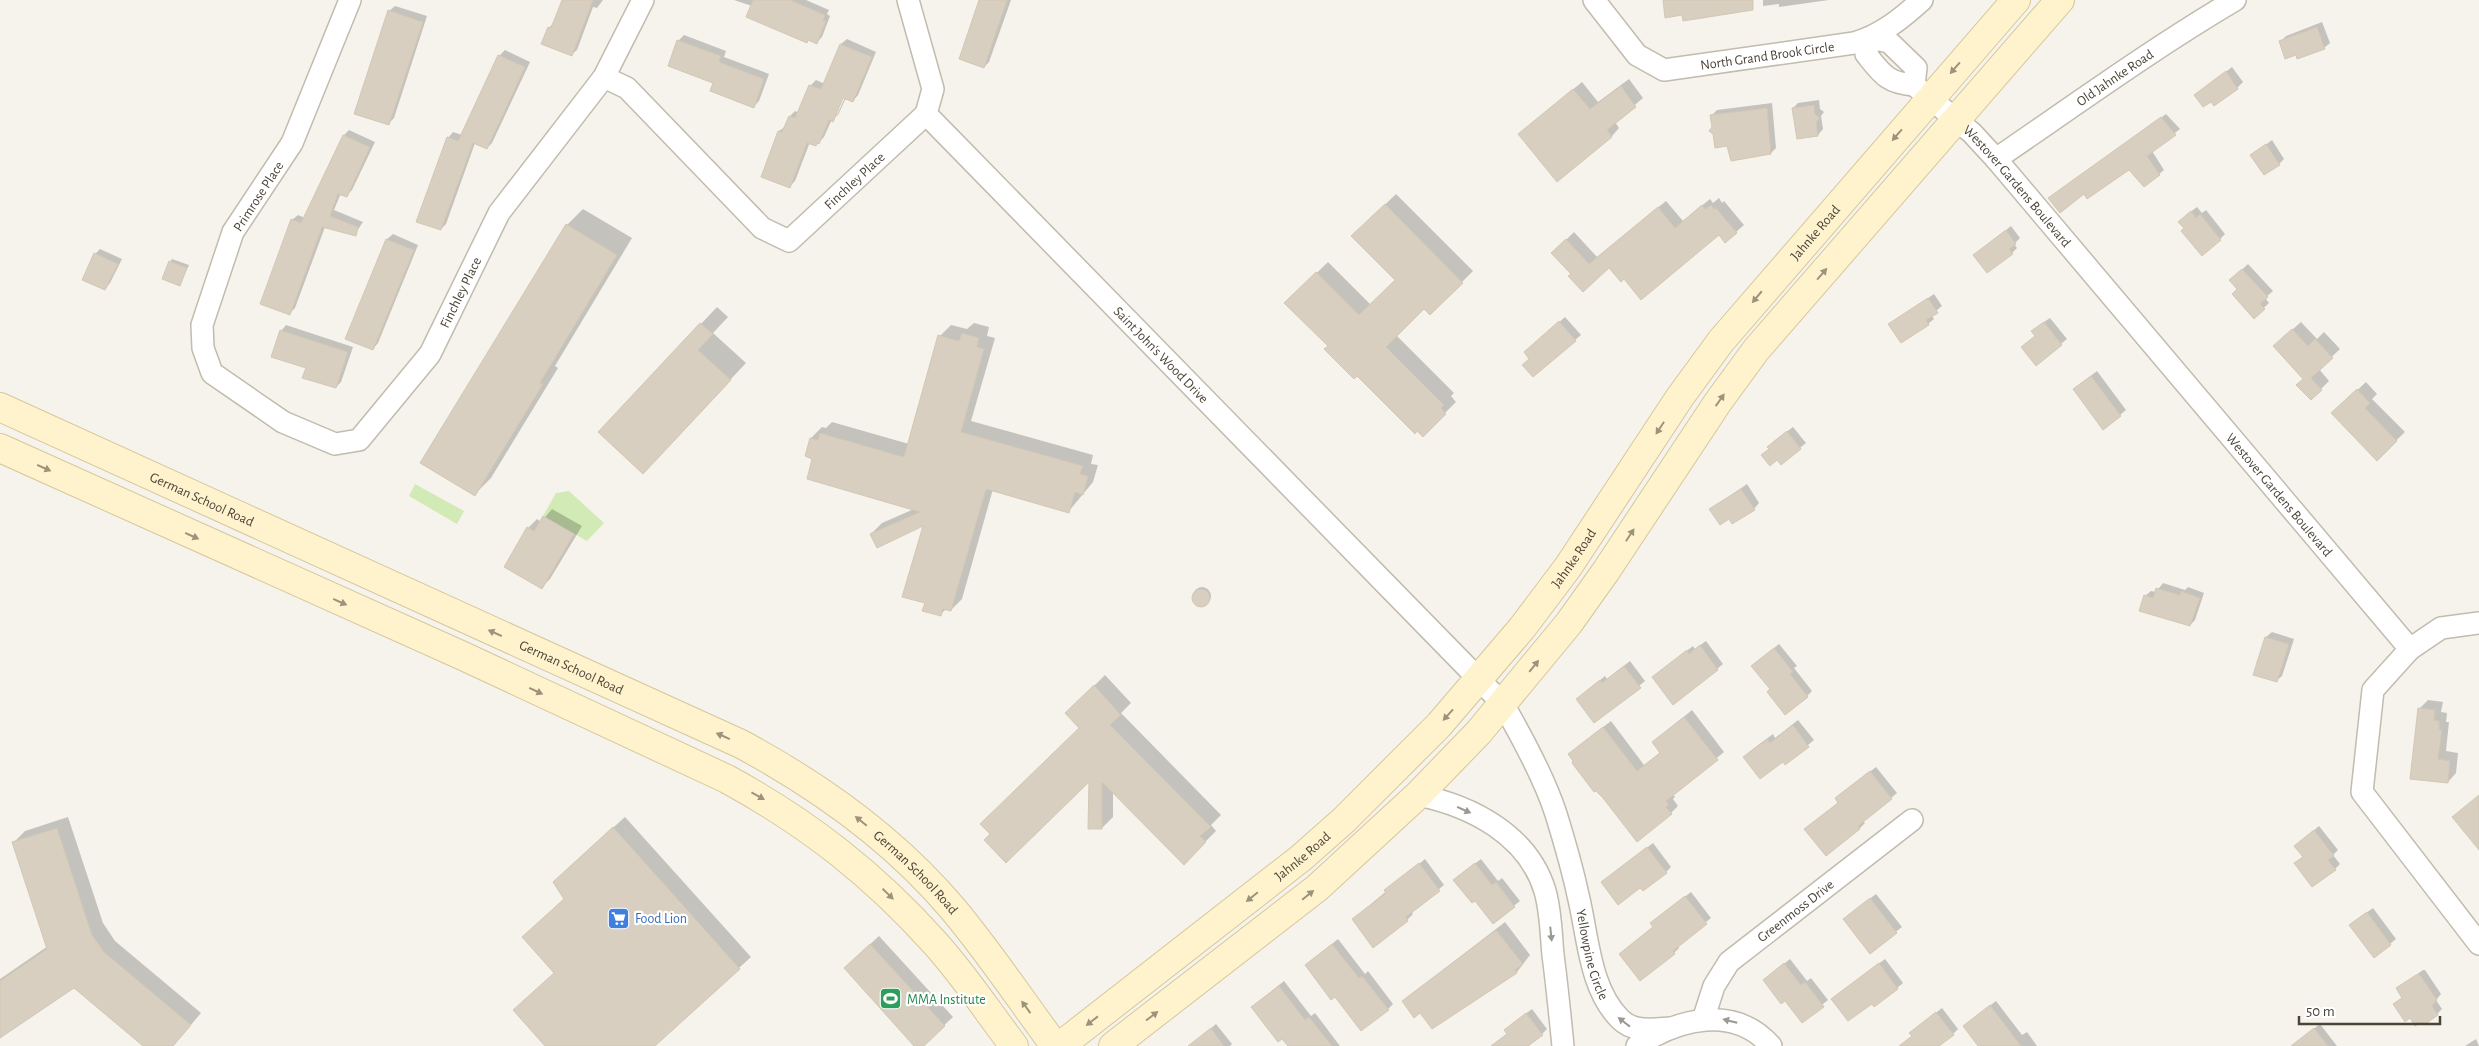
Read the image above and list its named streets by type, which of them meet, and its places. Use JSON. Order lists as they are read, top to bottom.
{
  "streets": {
    "main road": ["Jahnke Road", "German School Road"],
    "street": [
      "North Grand Brook Circle",
      "Old Jahnke Road",
      "Finchley Place",
      "Westover Gardens Boulevard",
      "Primrose Place",
      "Saint John's Wood Drive",
      "Greenmoss Drive",
      "Yellowpine Circle"
    ]
  },
  "crossings": [
    ["Old Jahnke Road", "Westover Gardens Boulevard"],
    ["Finchley Place", "Primrose Place"],
    ["Finchley Place", "Saint John's Wood Drive"],
    ["Westover Gardens Boulevard", "Jahnke Road"],
    ["Jahnke Road", "Saint John's Wood Drive"],
    ["Jahnke Road", "Yellowpine Circle"],
    ["Saint John's Wood Drive", "Yellowpine Circle"],
    ["Greenmoss Drive", "Yellowpine Circle"]
  ],
  "places": {
    "supermarket": ["Food Lion"],
    "sports": ["MMA Institute"]
  },
  "scale_bar": "50 m"
}
